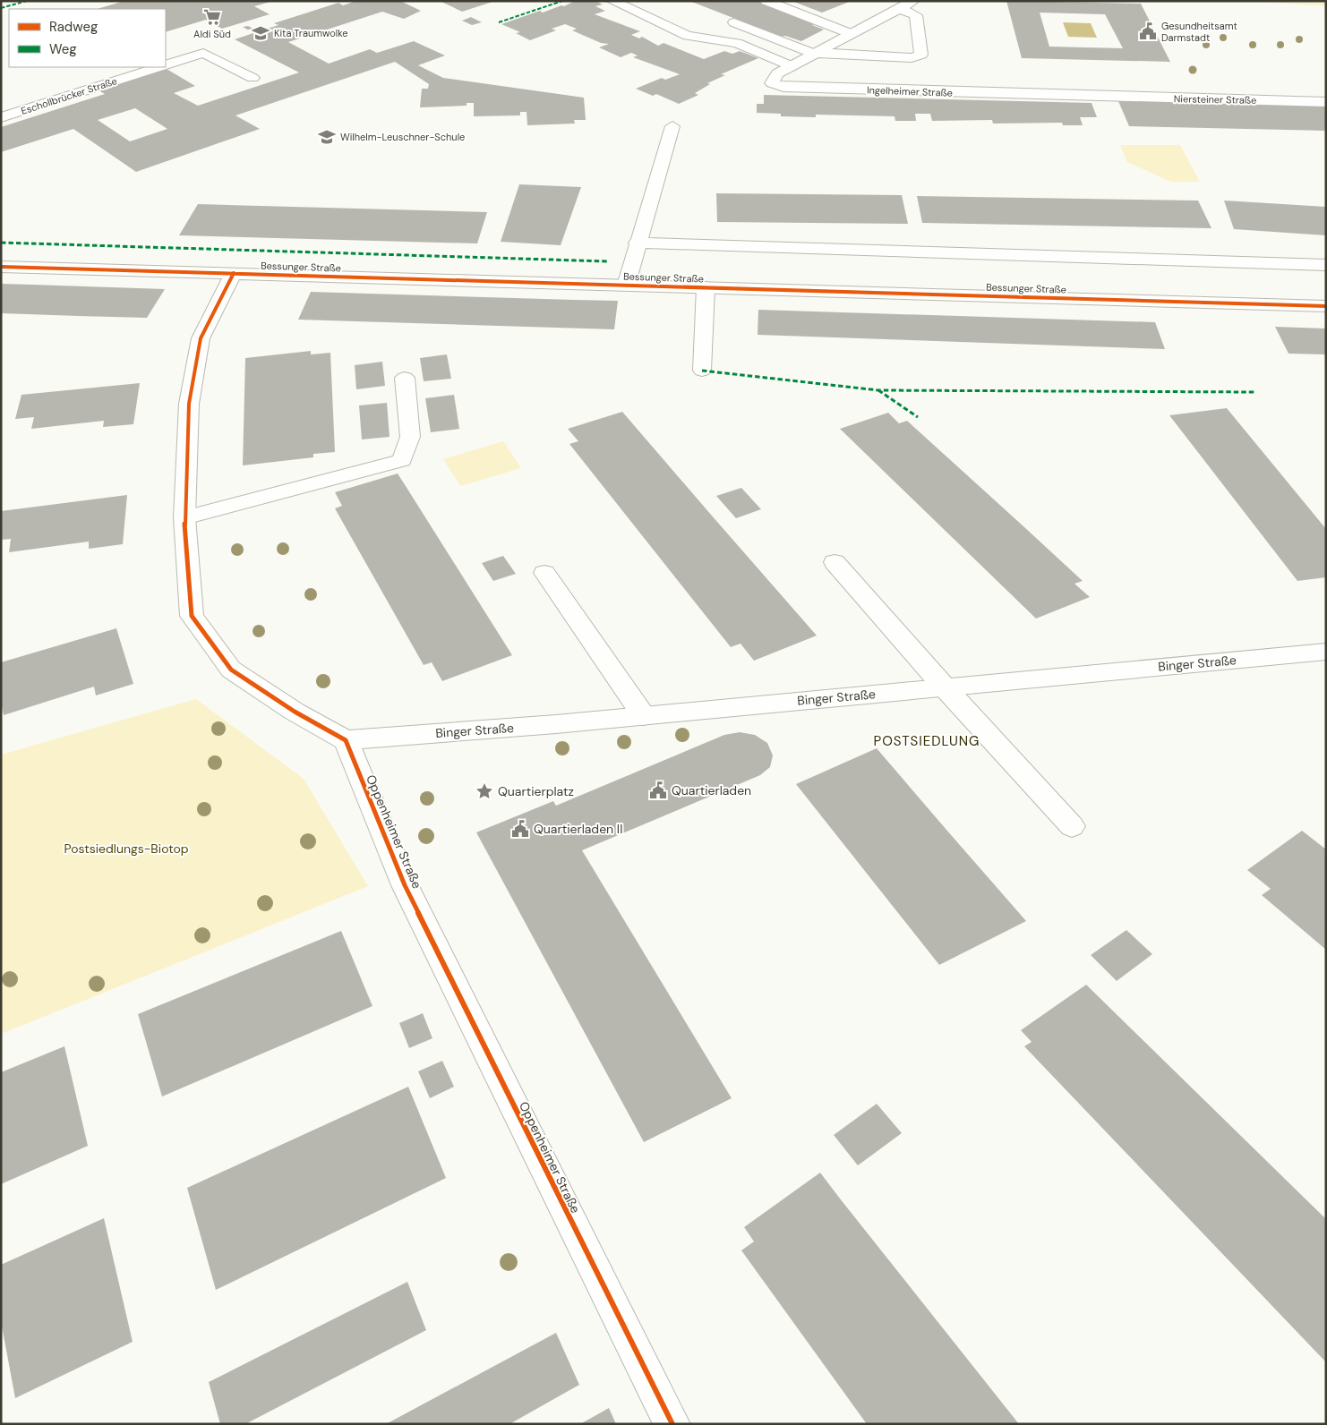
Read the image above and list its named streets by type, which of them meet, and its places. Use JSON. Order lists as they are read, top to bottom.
{
  "streets": {
    "street": [
      "Ingelheimer Straße",
      "Eschollbrücker Straße",
      "Niersteiner Straße",
      "Bessunger Straße",
      "Binger Straße",
      "Oppenheimer Straße"
    ]
  },
  "crossings": [
    ["Ingelheimer Straße", "Niersteiner Straße"],
    ["Binger Straße", "Oppenheimer Straße"]
  ],
  "districts": ["POSTSIEDLUNG"],
  "parks": ["Postsiedlungs-Biotop"],
  "places": {
    "supermarket": ["Aldi Süd"],
    "public building": ["Gesundheitsamt Darmstadt", "Quartierladen", "Quartierladen II"],
    "school or university": ["Kita Traumwolke", "Wilhelm-Leuschner-Schule"],
    "place": ["Quartierplatz"]
  },
  "legend": ["Radweg", "Weg"]
}
